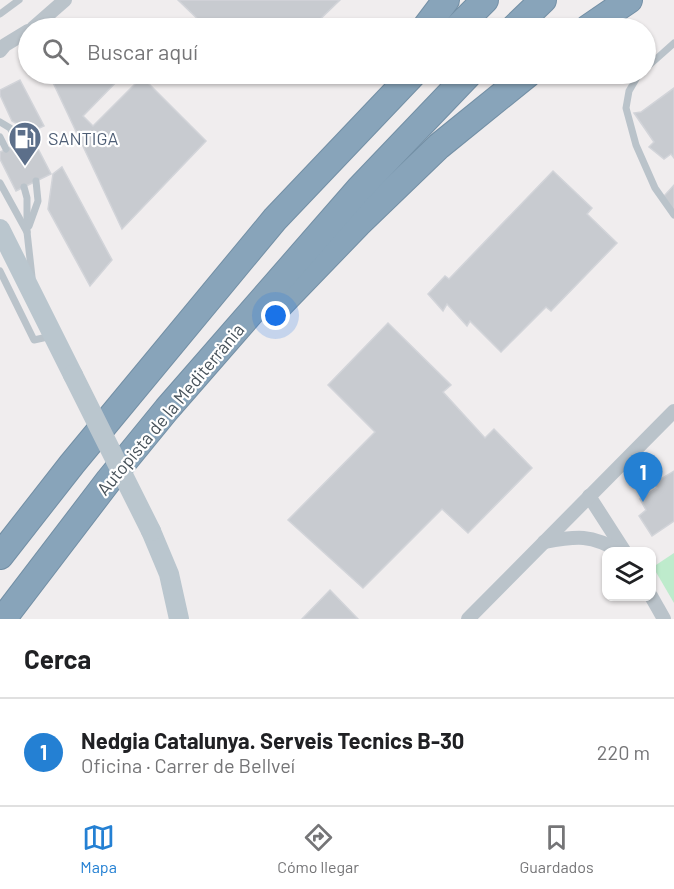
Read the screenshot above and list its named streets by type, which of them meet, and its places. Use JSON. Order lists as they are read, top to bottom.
{
  "streets": {
    "highway": ["Autopista de la Mediterrània"]
  },
  "places": {
    "fuel station": ["SANTIGA"]
  },
  "page": {
    "search": "Buscar aquí",
    "pins": "1",
    "heading": "Cerca",
    "list": [
      {
        "mark": "1",
        "name": "Nedgia Catalunya. Serveis Tecnics B-30",
        "note": "Oficina · Carrer de Bellveí",
        "value": "220 m"
      }
    ],
    "nav": ["Mapa", "Cómo llegar", "Guardados"]
  }
}
